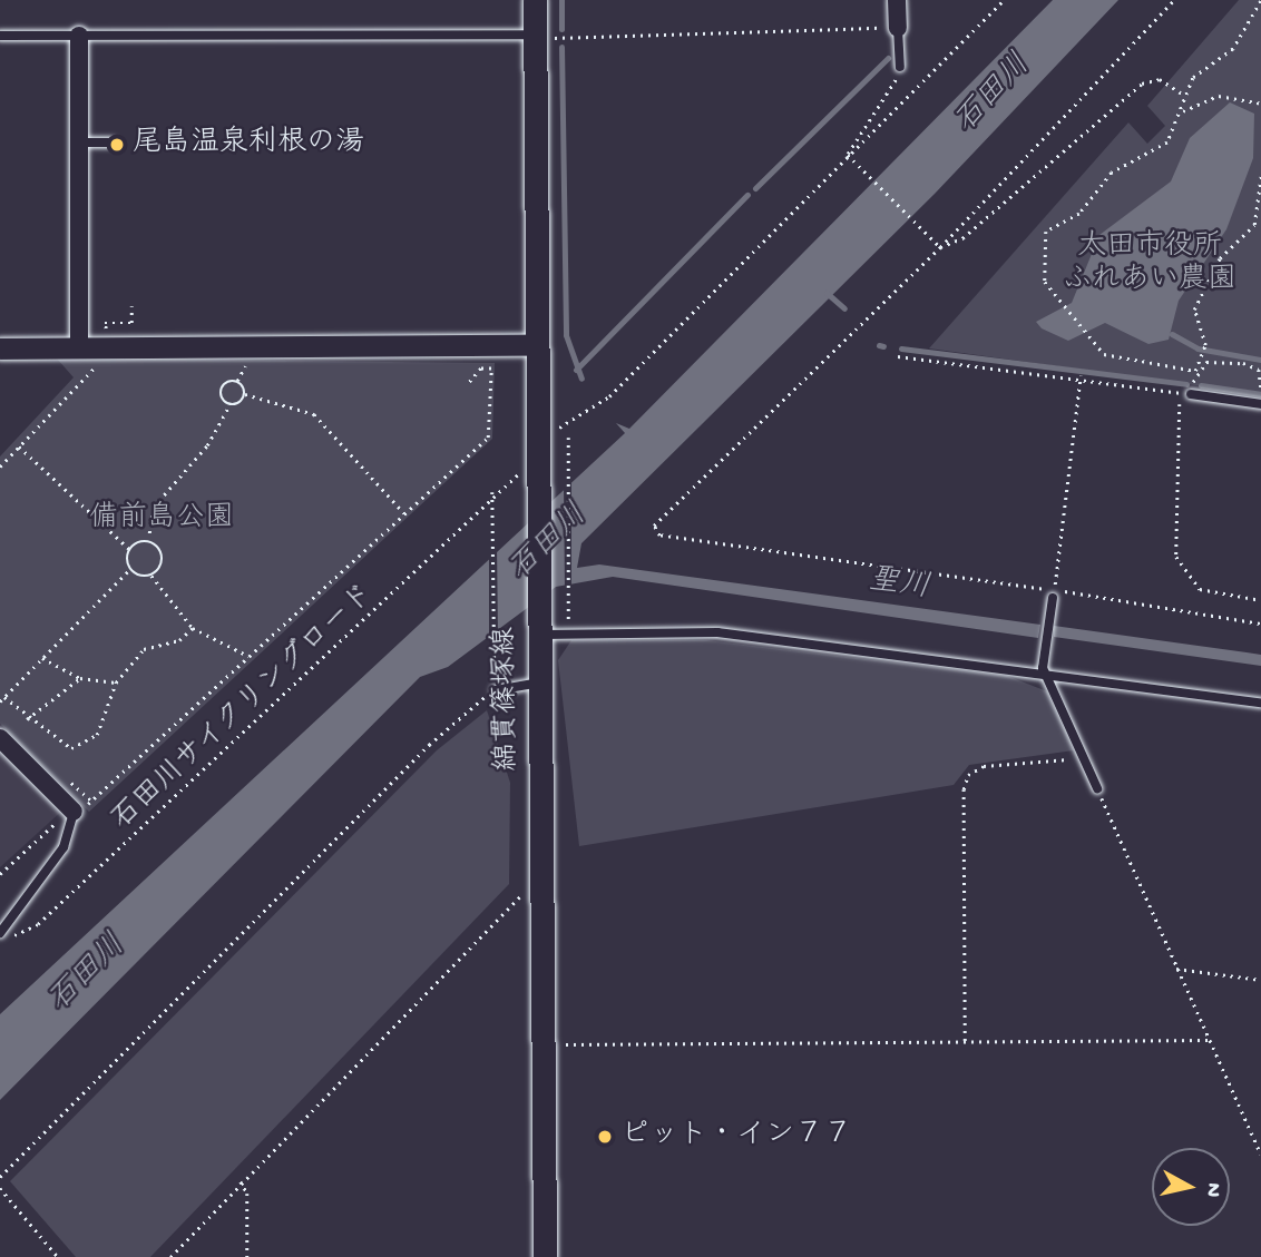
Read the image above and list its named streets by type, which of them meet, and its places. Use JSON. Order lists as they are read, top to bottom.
{
  "streets": {
    "main road": ["綿貫篠塚線"],
    "path": ["石田川サイクリングロード"]
  },
  "crossings": [
    ["綿貫篠塚線", "石田川サイクリングロード"]
  ],
  "water": ["石田川", "聖川"],
  "parks": ["太田市役所 ふれあい農園", "備前島公園"],
  "places": ["尾島温泉利根の湯", "ピット・イン７７"],
  "north": "right"
}
